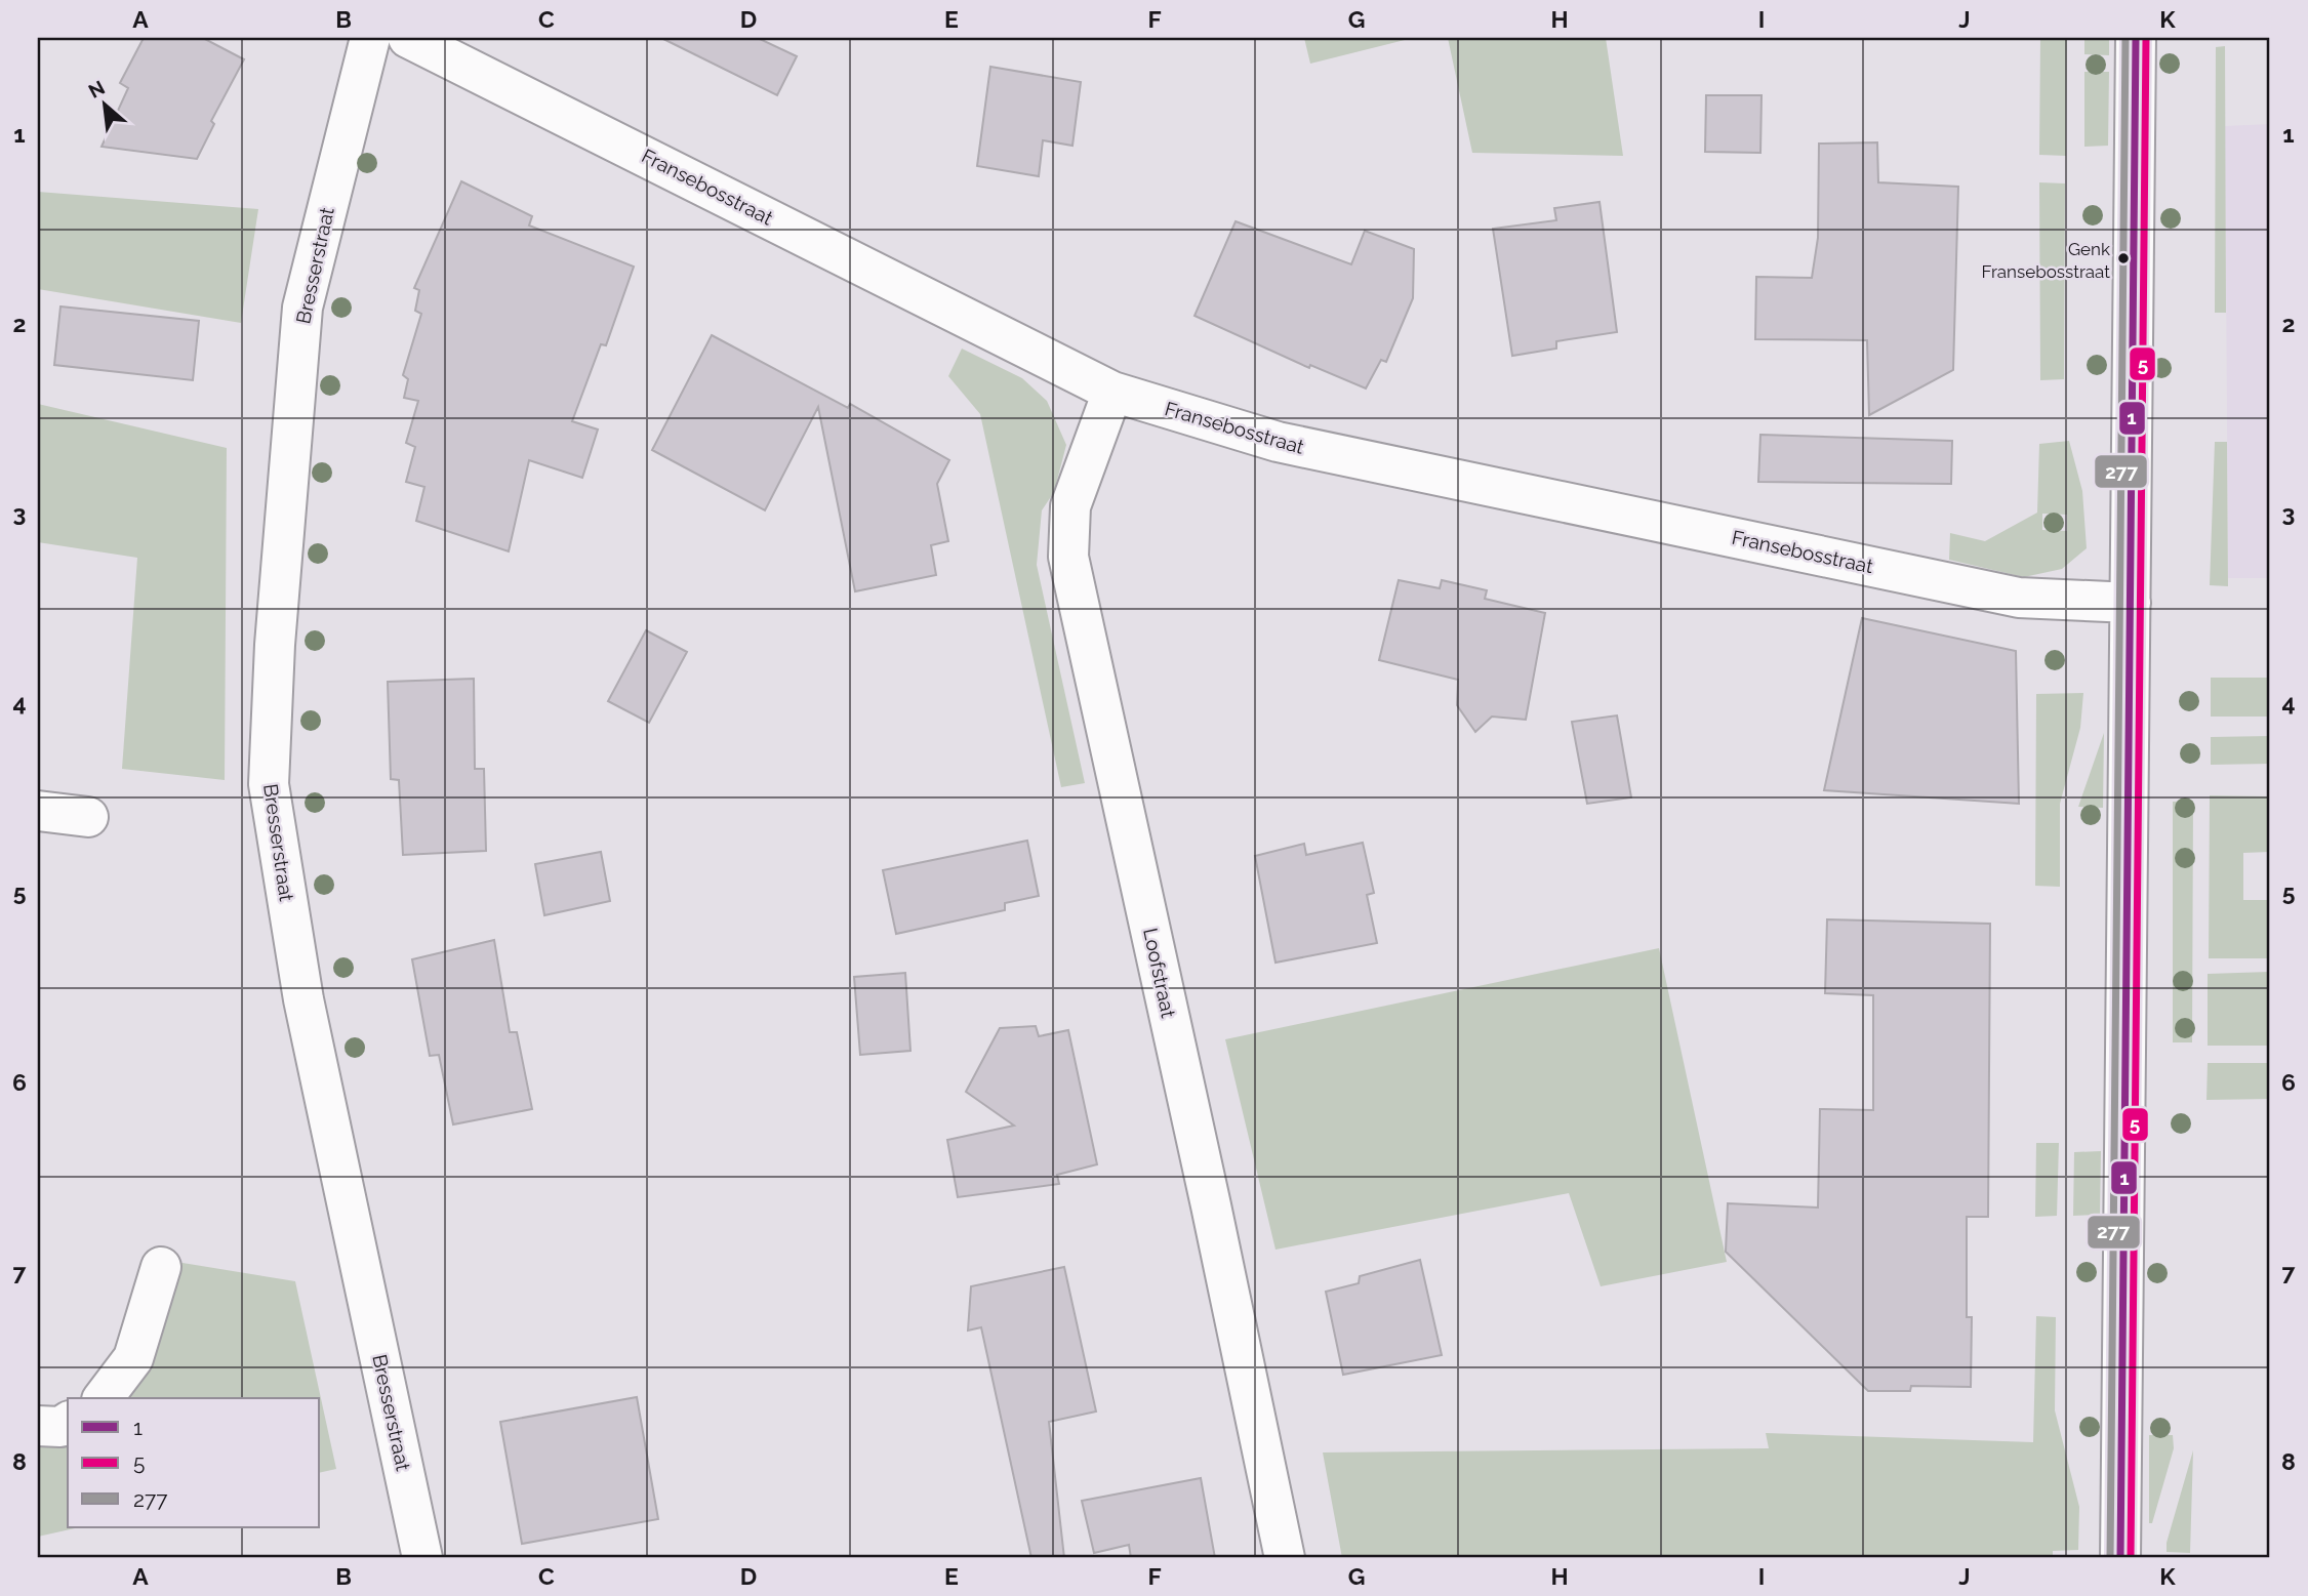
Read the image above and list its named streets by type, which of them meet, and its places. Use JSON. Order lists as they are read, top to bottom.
{
  "streets": {
    "street": ["Fransebosstraat", "Bresserstraat", "Loofstraat"]
  },
  "crossings": [
    ["Fransebosstraat", "Loofstraat"]
  ],
  "places": ["Genk Fransebosstraat"],
  "lines": ["transit line 1", "transit line 5", "transit line 277"],
  "legend": ["1", "5", "277"],
  "north": "top left",
  "grid": {
    "columns": [
      "A",
      "B",
      "C",
      "D",
      "E",
      "F",
      "G",
      "H",
      "I",
      "J",
      "K"
    ],
    "rows": [
      "1",
      "2",
      "3",
      "4",
      "5",
      "6",
      "7",
      "8"
    ]
  }
}
